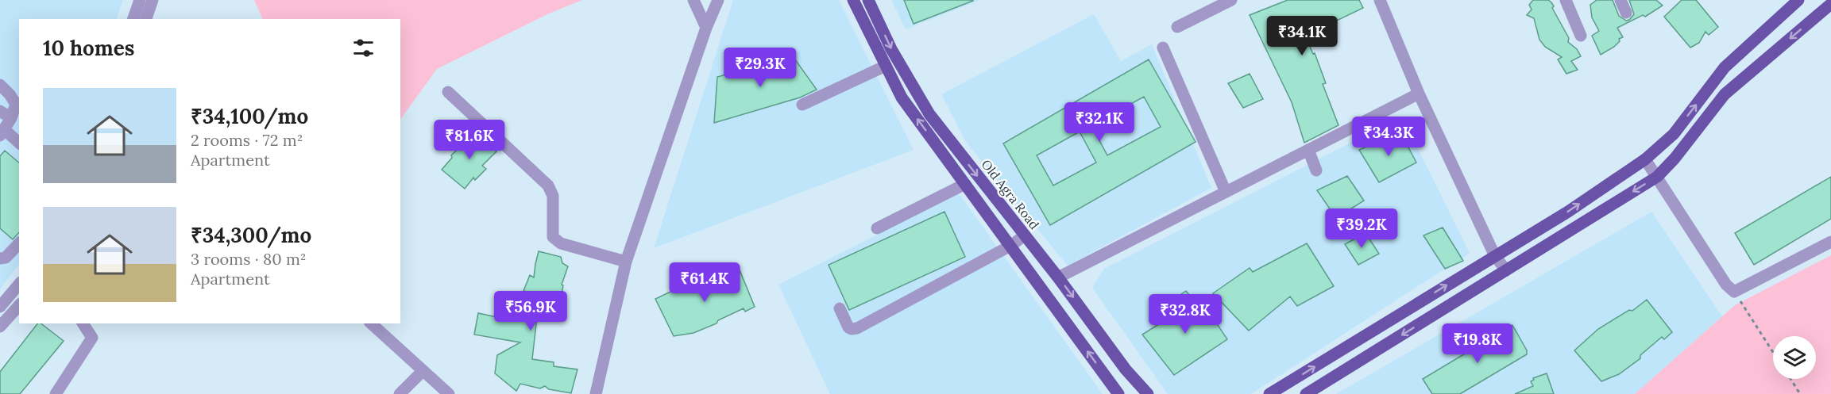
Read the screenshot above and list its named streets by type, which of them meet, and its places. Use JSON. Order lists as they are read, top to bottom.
{
  "streets": {
    "main road": ["Old Agra Road"]
  },
  "page": {
    "price": [
      "₹34.1K",
      "₹29.3K",
      "₹32.1K",
      "₹34.3K",
      "₹81.6K",
      "₹39.2K",
      "₹61.4K",
      "₹56.9K",
      "₹32.8K",
      "₹19.8K"
    ],
    "heading": "10 homes",
    "list": [
      {
        "name": "₹34,100/mo",
        "note": "2 rooms · 72 m² · Apartment"
      },
      {
        "name": "₹34,300/mo",
        "note": "3 rooms · 80 m² · Apartment"
      }
    ]
  }
}
